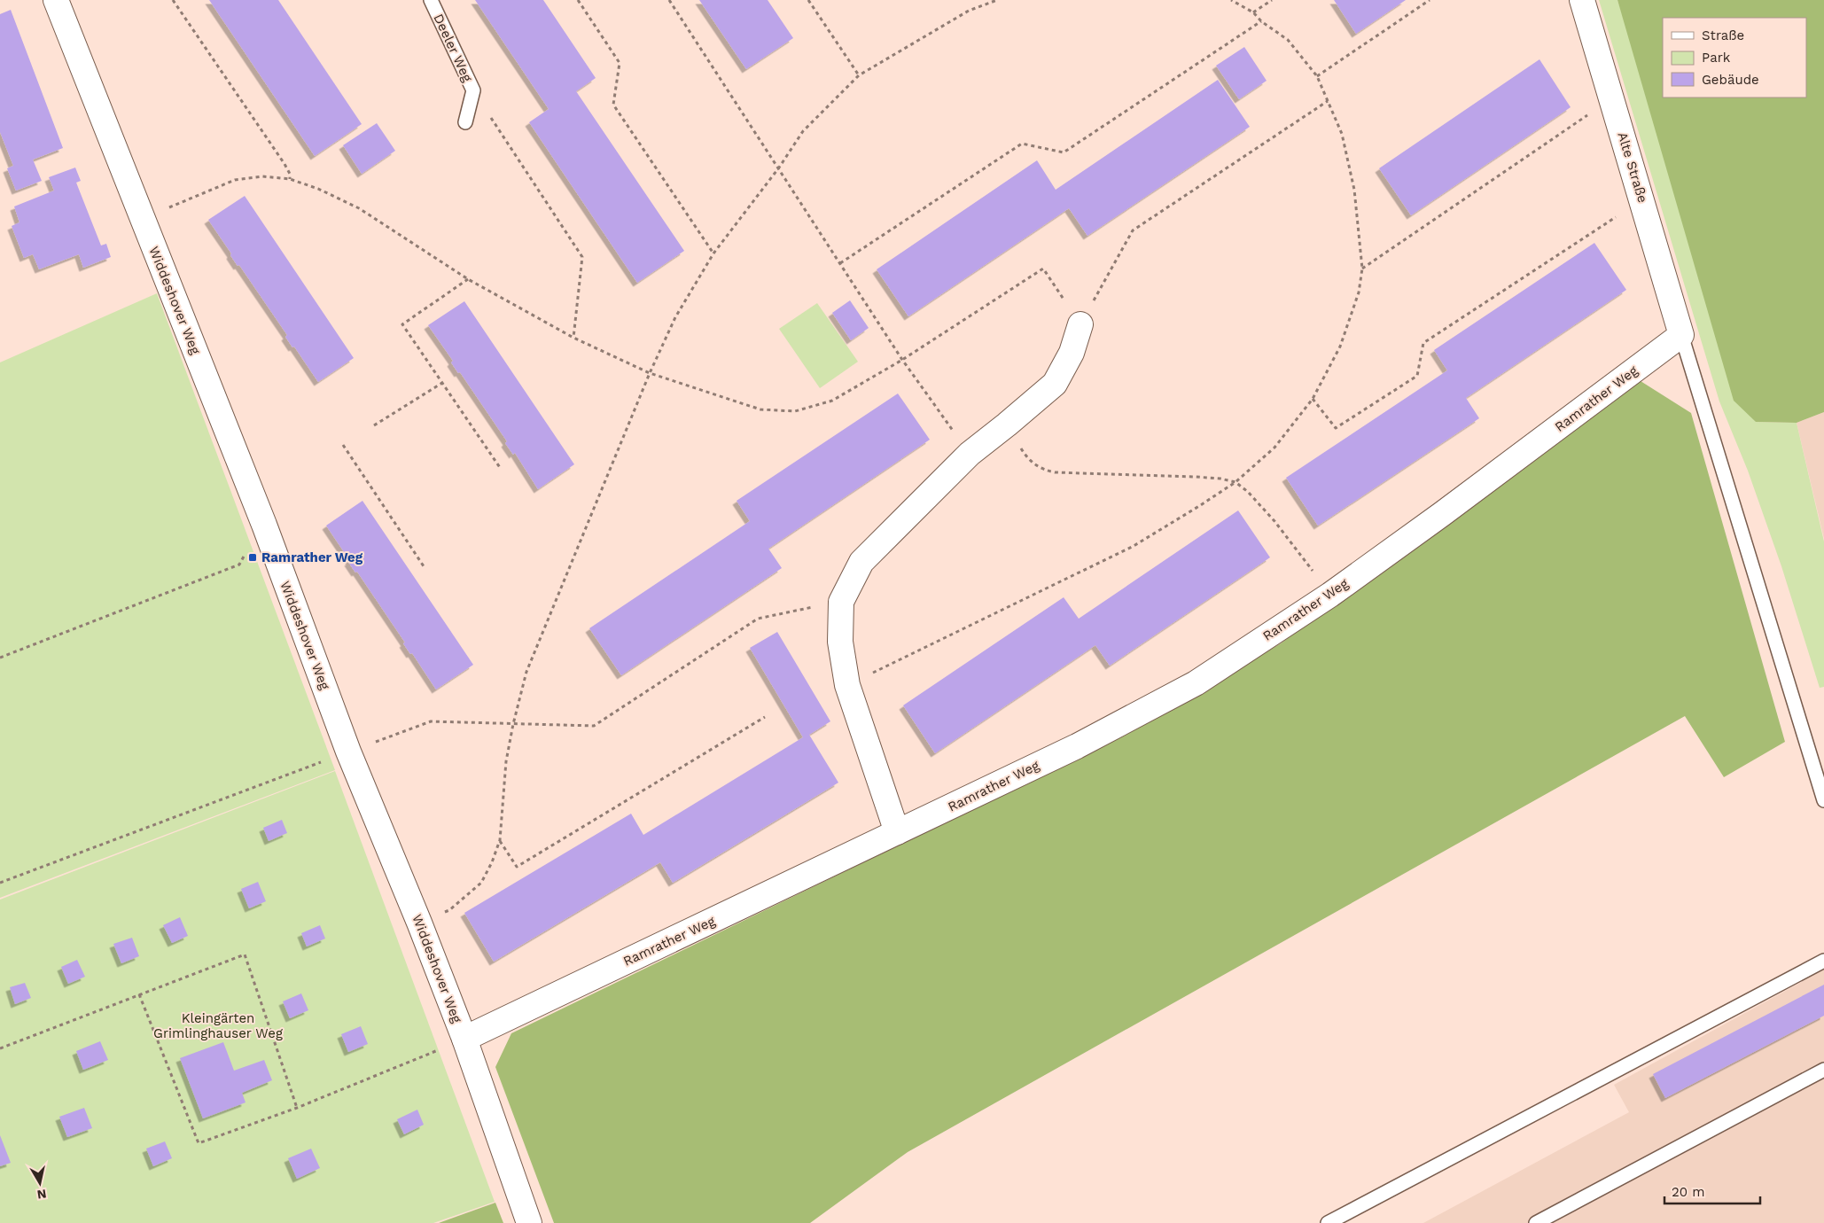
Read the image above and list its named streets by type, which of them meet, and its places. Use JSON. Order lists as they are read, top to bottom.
{
  "streets": {
    "street": ["Alte Straße", "Widdeshover Weg", "Ramrather Weg"],
    "lane": ["Deeler Weg"]
  },
  "crossings": [
    ["Alte Straße", "Ramrather Weg"],
    ["Widdeshover Weg", "Ramrather Weg"]
  ],
  "parks": ["Kleingärten Grimlinghauser Weg"],
  "places": {
    "transit": ["Ramrather Weg"]
  },
  "legend": ["Straße", "Park", "Gebäude"],
  "scale_bar": "20 m",
  "north": "bottom"
}
